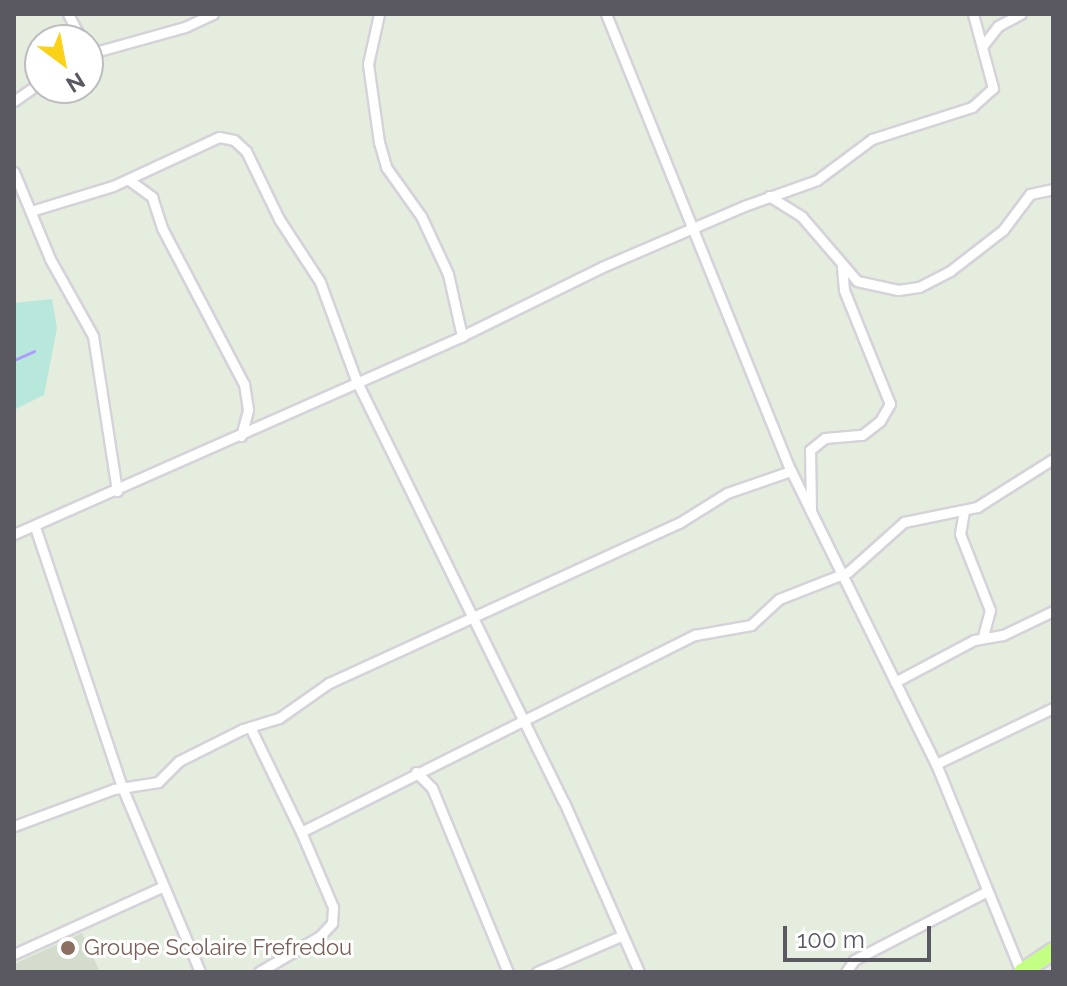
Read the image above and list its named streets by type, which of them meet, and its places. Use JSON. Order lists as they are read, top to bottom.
{
  "places": ["Groupe Scolaire Frefredou"],
  "scale_bar": "100 m",
  "north": "bottom right"
}
